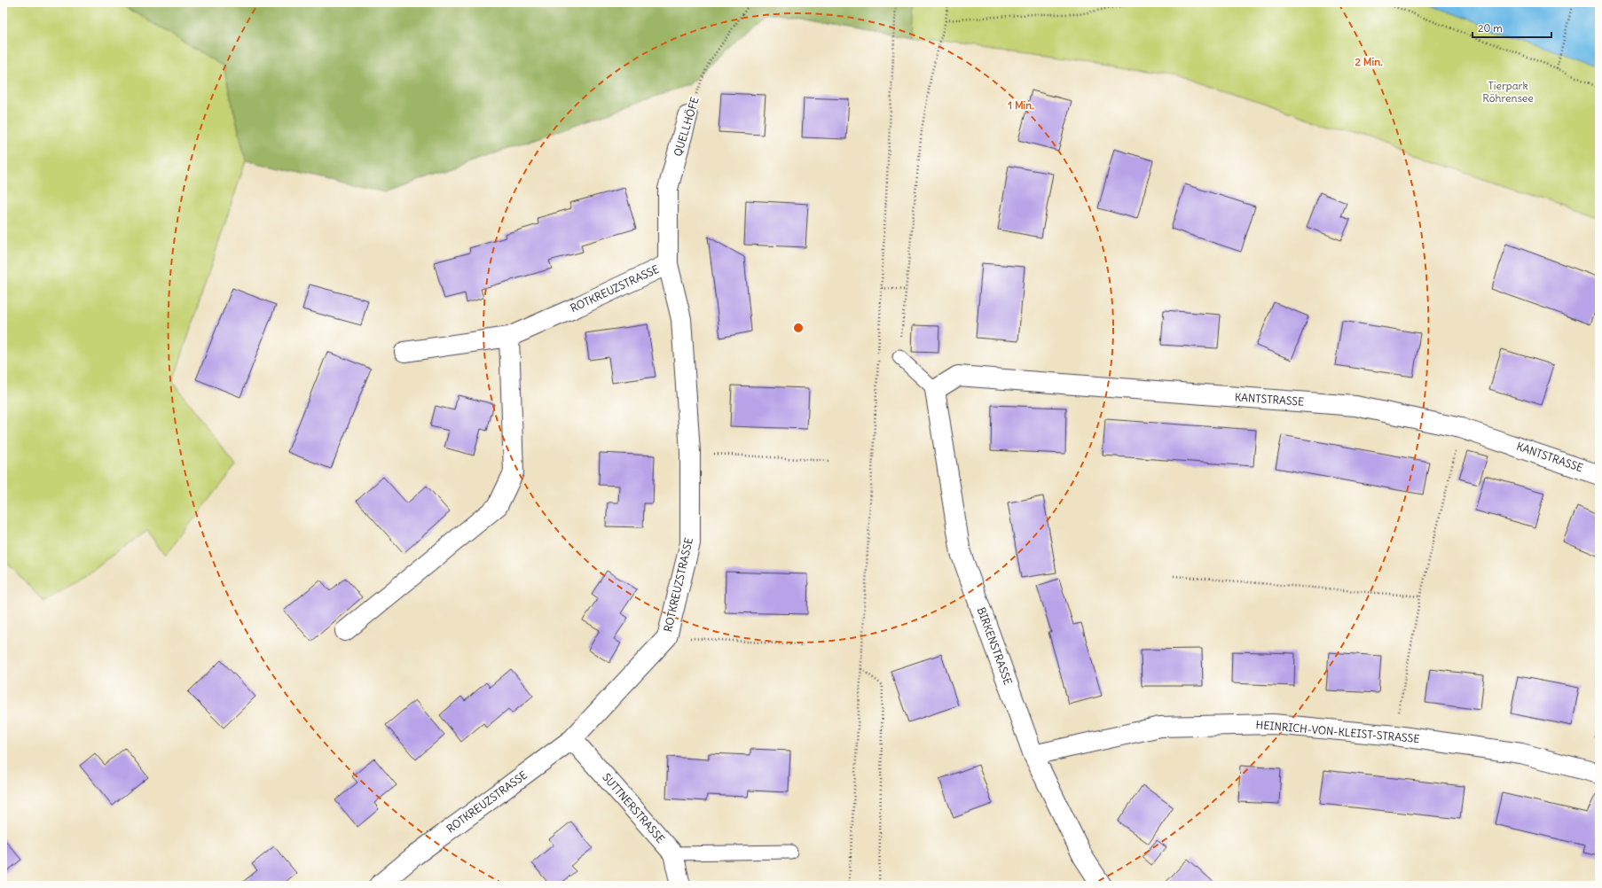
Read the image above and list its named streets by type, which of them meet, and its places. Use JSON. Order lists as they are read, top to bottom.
{
  "streets": {
    "street": [
      "QUELLHÖFE",
      "ROTKREUZSTRASSE",
      "KANTSTRASSE",
      "BIRKENSTRASSE",
      "HEINRICH-VON-KLEIST-STRASSE",
      "SUTTNERSTRASSE"
    ]
  },
  "crossings": [
    ["QUELLHÖFE", "ROTKREUZSTRASSE"],
    ["ROTKREUZSTRASSE", "SUTTNERSTRASSE"],
    ["KANTSTRASSE", "BIRKENSTRASSE"],
    ["BIRKENSTRASSE", "HEINRICH-VON-KLEIST-STRASSE"]
  ],
  "parks": ["Tierpark Röhrensee"],
  "scale_bar": "20 m",
  "rings": ["2 Min.", "1 Min."]
}
